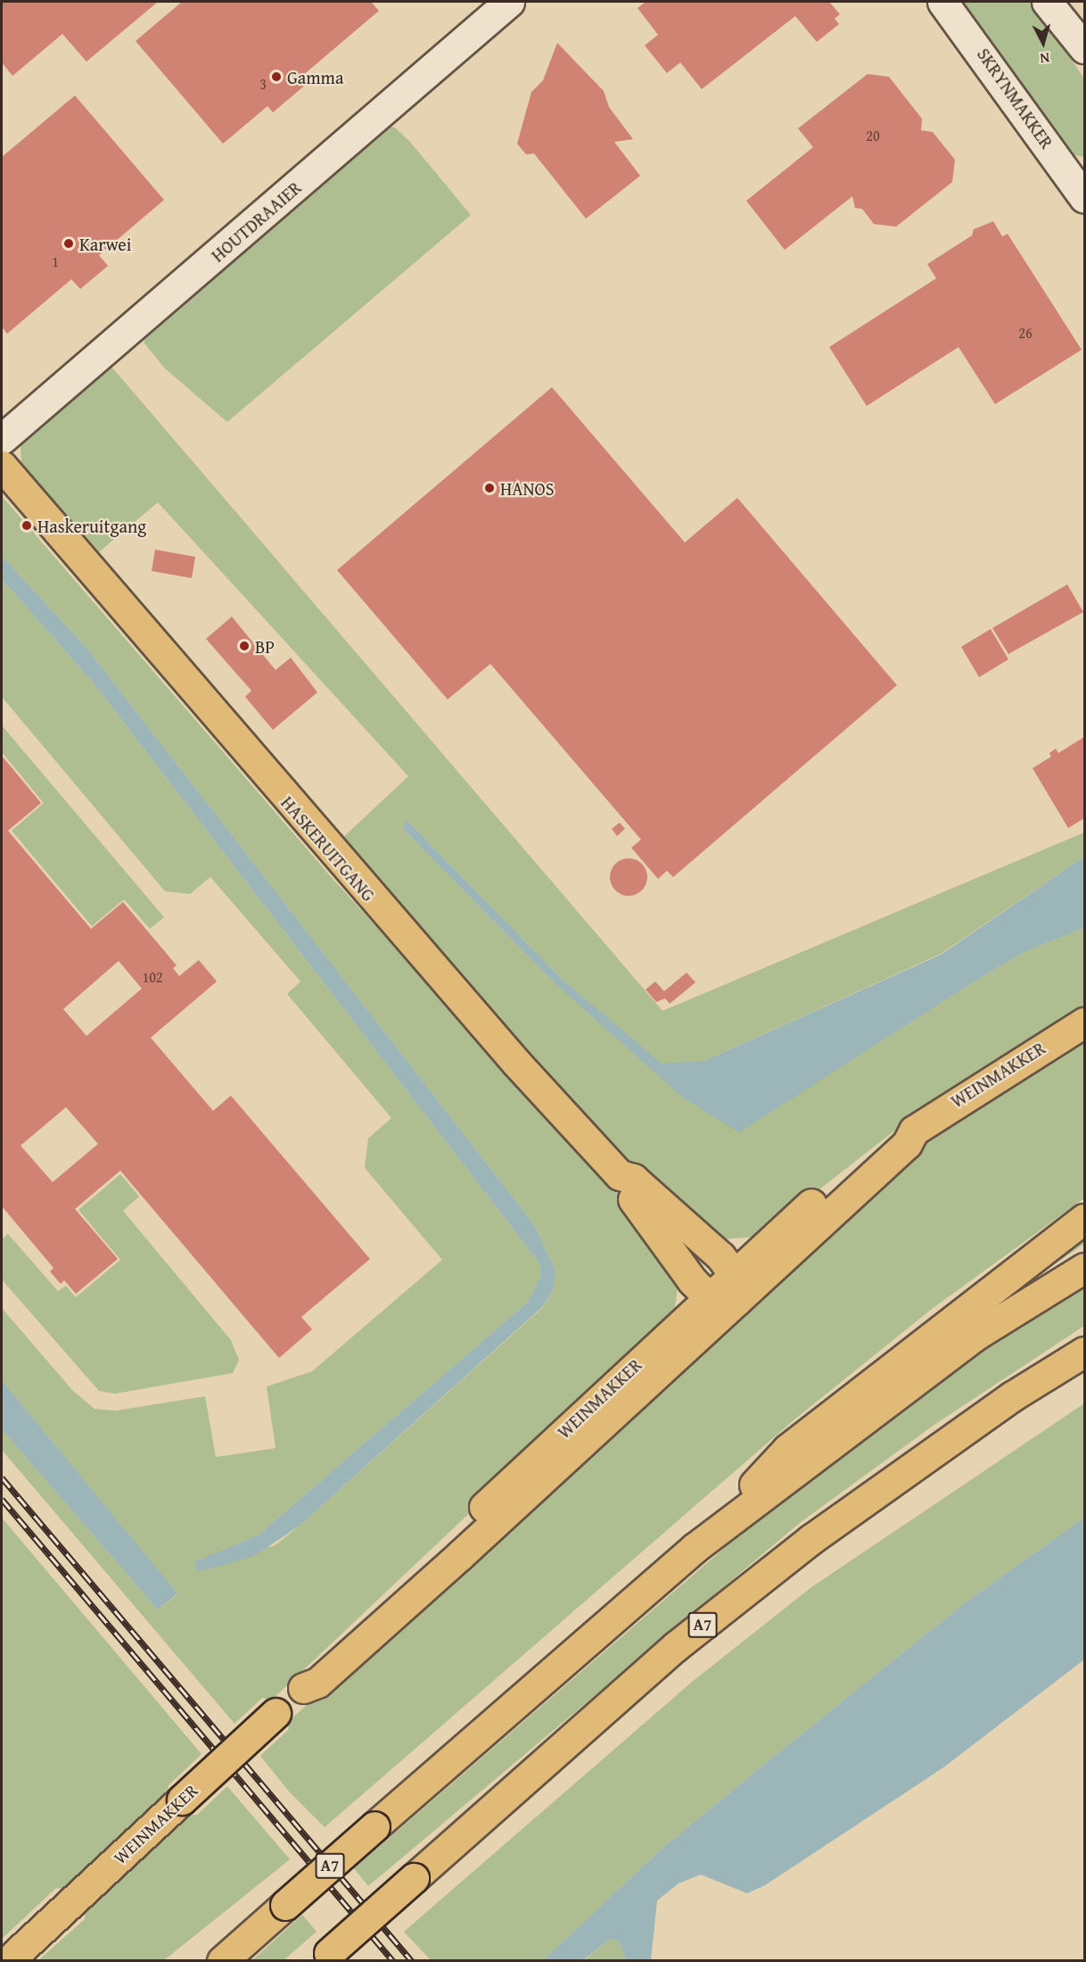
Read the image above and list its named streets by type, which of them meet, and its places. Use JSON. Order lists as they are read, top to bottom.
{
  "streets": {
    "main road": ["HASKERUITGANG", "WEINMAKKER", "A7"],
    "street": ["SKRYNMAKKER", "HOUTDRAAIER"]
  },
  "crossings": [
    ["HASKERUITGANG", "WEINMAKKER"]
  ],
  "places": [
    "Gamma",
    "Karwei",
    "HANOS",
    "Haskeruitgang",
    "BP"
  ],
  "house_numbers": [
    "3",
    "20",
    "1",
    "26",
    "102"
  ],
  "north": "bottom"
}
